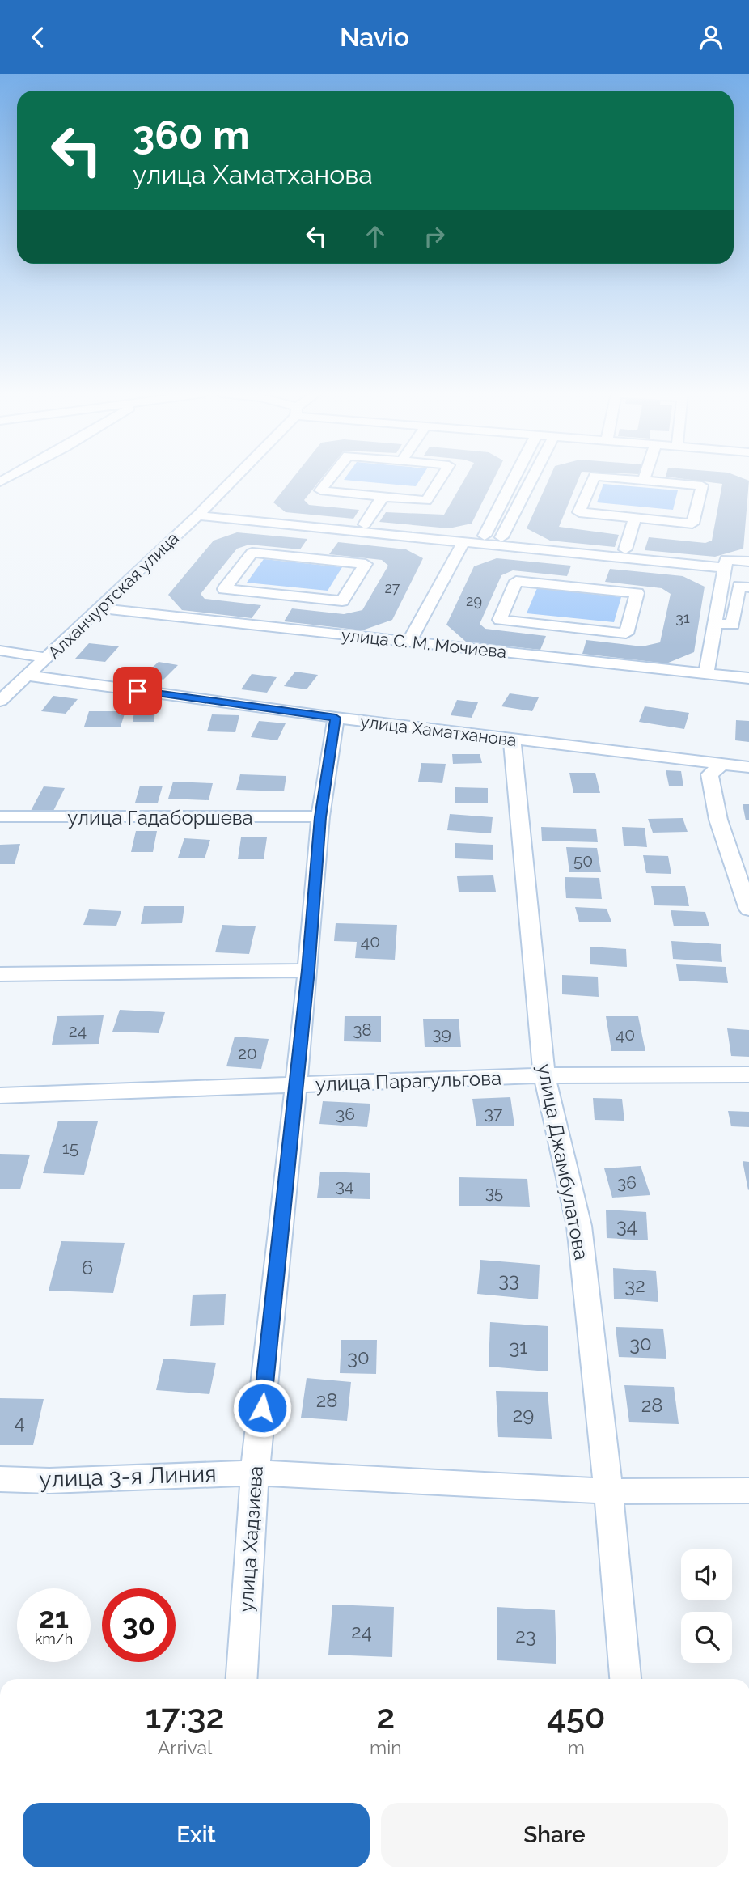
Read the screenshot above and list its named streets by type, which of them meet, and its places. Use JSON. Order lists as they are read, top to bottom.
{
  "streets": {
    "street": [
      "Алханчуртская улица",
      "улица С. М. Мочиева",
      "улица Хаматханова",
      "улица Гадаборшева",
      "улица Парагульгова",
      "улица Джамбулатова",
      "улица 3-я Линия",
      "улица Хадзиева"
    ]
  },
  "crossings": [
    ["Алханчуртская улица", "улица С. М. Мочиева"],
    ["Алханчуртская улица", "улица Хаматханова"],
    ["улица Хаматханова", "улица Джамбулатова"],
    ["улица Хаматханова", "улица Хадзиева"],
    ["улица Гадаборшева", "улица Хадзиева"],
    ["улица Парагульгова", "улица Джамбулатова"],
    ["улица Парагульгова", "улица Хадзиева"],
    ["улица Джамбулатова", "улица 3-я Линия"],
    ["улица 3-я Линия", "улица Хадзиева"]
  ],
  "house_numbers": [
    "27",
    "29",
    "31",
    "50",
    "40",
    "38",
    "24",
    "39",
    "40",
    "20",
    "37",
    "36",
    "15",
    "36",
    "34",
    "35",
    "34",
    "6",
    "33",
    "32",
    "30",
    "31",
    "30",
    "28",
    "28",
    "29",
    "4",
    "24",
    "23"
  ],
  "page": {
    "header": "Navio",
    "turn": ["360 m", "улица Хаматханова"],
    "speed": "21 km/h",
    "limit": "30",
    "eta": [
      "17:32",
      "Arrival",
      "2",
      "min",
      "450",
      "m"
    ],
    "buttons": ["Exit", "Share"]
  }
}
